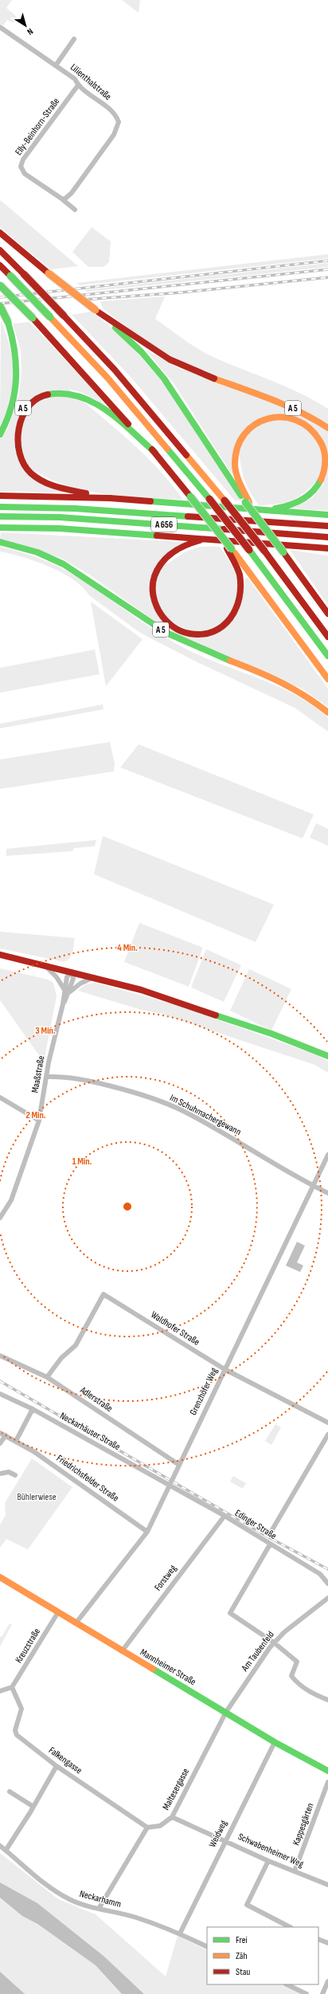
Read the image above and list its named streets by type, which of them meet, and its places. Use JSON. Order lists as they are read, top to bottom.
{
  "streets": {
    "main road": ["A 5", "A 656", "Mannheimer Straße"],
    "street": [
      "Lilienthalstraße",
      "Elly-Beinhorn-Straße",
      "Maaßstraße",
      "Im Schuhmachergewann",
      "Waldhofer Straße",
      "Grenzhöfer Weg",
      "Adlerstraße",
      "Neckarhäuser Straße",
      "Friedrichsfelder Straße",
      "Edinger Straße",
      "Forstweg",
      "Kreuzstraße",
      "Am Taubenfeld",
      "Falkengasse",
      "Maltesergasse",
      "Kappesgärten",
      "Weidweg",
      "Schwabenheimer Weg",
      "Neckarhamm"
    ]
  },
  "crossings": [
    ["Lilienthalstraße", "Elly-Beinhorn-Straße"],
    ["Maaßstraße", "Im Schuhmachergewann"],
    ["Im Schuhmachergewann", "Grenzhöfer Weg"],
    ["Waldhofer Straße", "Grenzhöfer Weg"],
    ["Waldhofer Straße", "Adlerstraße"],
    ["Grenzhöfer Weg", "Adlerstraße"],
    ["Grenzhöfer Weg", "Neckarhäuser Straße"],
    ["Grenzhöfer Weg", "Friedrichsfelder Straße"],
    ["Grenzhöfer Weg", "Edinger Straße"],
    ["Grenzhöfer Weg", "Mannheimer Straße"],
    ["Neckarhäuser Straße", "Edinger Straße"],
    ["Edinger Straße", "Forstweg"],
    ["Forstweg", "Mannheimer Straße"],
    ["Kreuzstraße", "Mannheimer Straße"],
    ["Kreuzstraße", "Falkengasse"],
    ["Am Taubenfeld", "Mannheimer Straße"],
    ["Am Taubenfeld", "Maltesergasse"],
    ["Mannheimer Straße", "Maltesergasse"],
    ["Mannheimer Straße", "Weidweg"],
    ["Falkengasse", "Maltesergasse"],
    ["Maltesergasse", "Schwabenheimer Weg"],
    ["Kappesgärten", "Schwabenheimer Weg"],
    ["Weidweg", "Schwabenheimer Weg"],
    ["Weidweg", "Neckarhamm"]
  ],
  "parks": ["Bühlerwiese"],
  "legend": ["Frei", "Zäh", "Stau"],
  "north": "bottom right",
  "rings": [
    "4 Min.",
    "3 Min.",
    "2 Min.",
    "1 Min."
  ]
}
